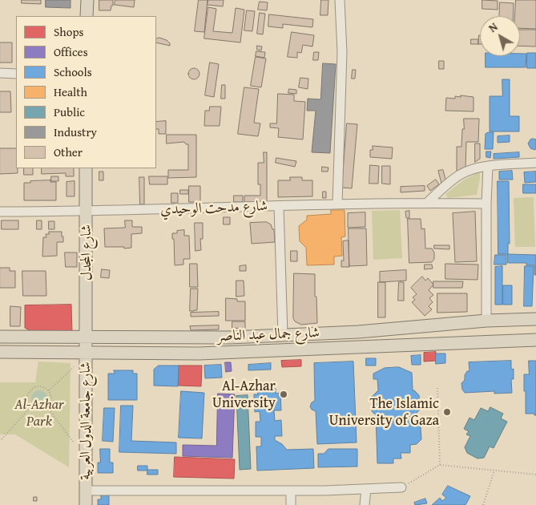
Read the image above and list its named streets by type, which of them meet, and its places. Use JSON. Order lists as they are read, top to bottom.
{
  "streets": {
    "main road": ["شارع المجدل", "شارع جمال عبد الناصر", "شارع جامعة الدول العربية"],
    "street": ["شارع مدحت الوحيدي"]
  },
  "crossings": [
    ["شارع مدحت الوحيدي", "شارع المجدل"],
    ["شارع المجدل", "شارع جمال عبد الناصر"],
    ["شارع المجدل", "شارع جامعة الدول العربية"],
    ["شارع جمال عبد الناصر", "شارع جامعة الدول العربية"]
  ],
  "parks": ["Al-Azhar Park"],
  "places": ["Al-Azhar University", "The Islamic University of Gaza"],
  "legend": [
    "Shops",
    "Offices",
    "Schools",
    "Health",
    "Public",
    "Industry",
    "Other"
  ],
  "north": "top left"
}
